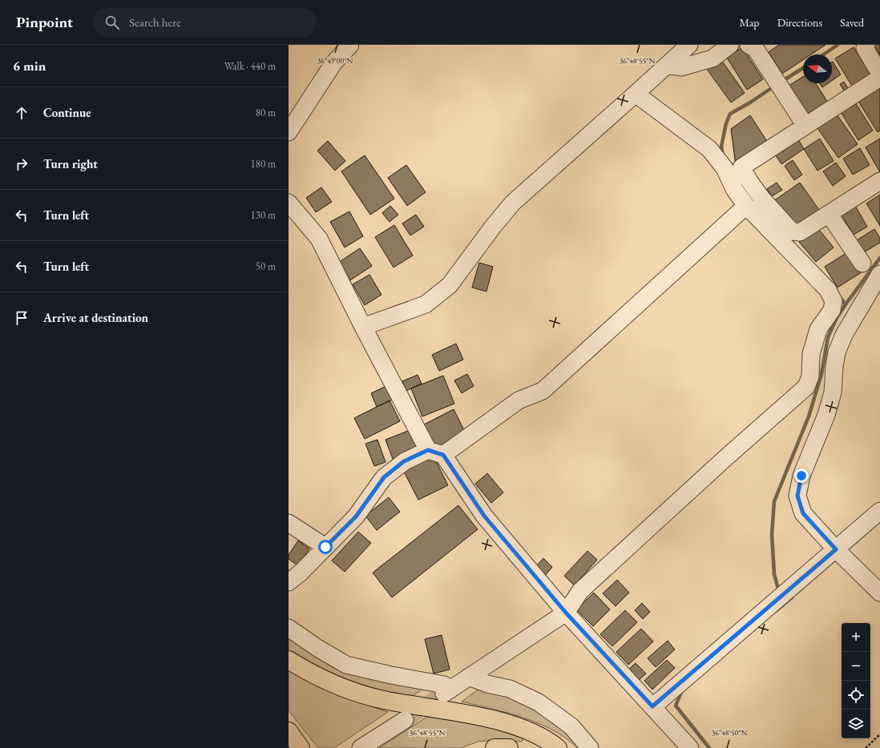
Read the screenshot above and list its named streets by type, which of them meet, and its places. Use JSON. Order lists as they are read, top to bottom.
{
  "north": "left",
  "page": {
    "header": "Pinpoint",
    "search": "Search here",
    "nav": ["Map", "Directions", "Saved"],
    "heading": ["6 min", "Walk · 440 m"],
    "list": [
      ["Continue", "80 m"],
      ["Turn right", "180 m"],
      ["Turn left", "130 m"],
      ["Turn left", "50 m"],
      "Arrive at destination"
    ],
    "map_buttons": ["+", "−"]
  },
  "coordinates": ["36°49'00\"N", "36°48'55\"N", "36°48'50\"N"]
}
